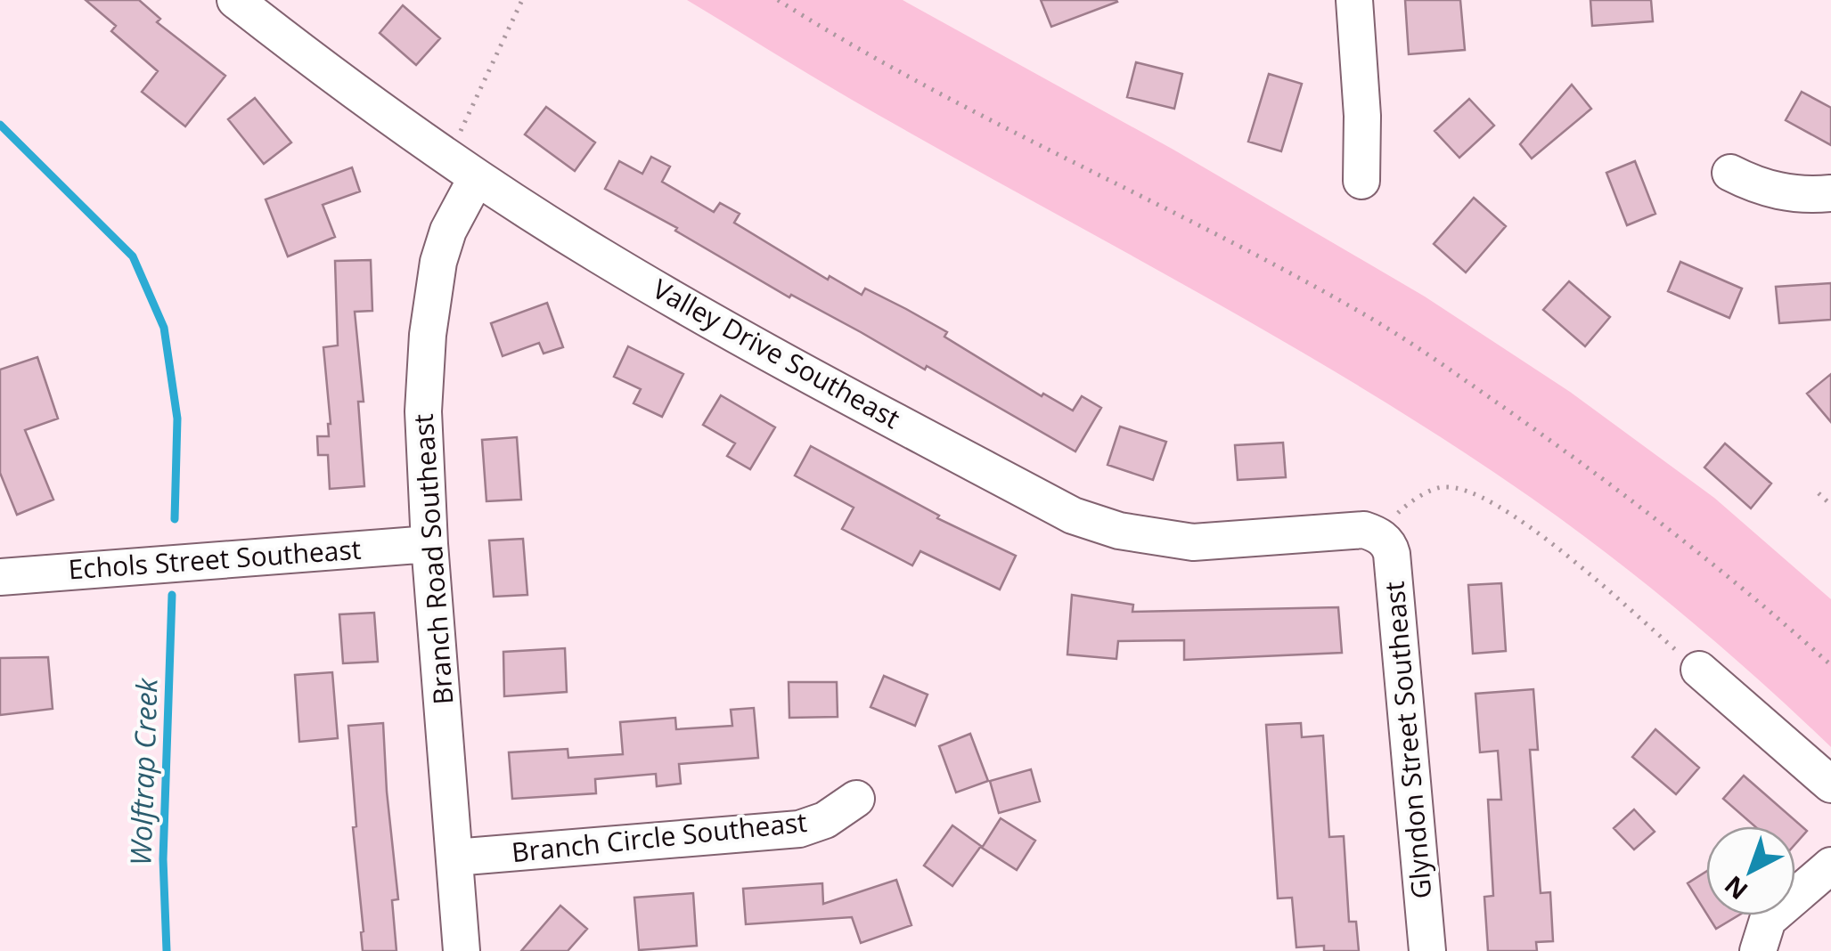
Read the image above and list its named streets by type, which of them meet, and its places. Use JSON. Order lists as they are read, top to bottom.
{
  "streets": {
    "street": [
      "Valley Drive Southeast",
      "Branch Road Southeast",
      "Echols Street Southeast",
      "Glyndon Street Southeast",
      "Branch Circle Southeast"
    ]
  },
  "crossings": [
    ["Valley Drive Southeast", "Branch Road Southeast"],
    ["Valley Drive Southeast", "Glyndon Street Southeast"],
    ["Branch Road Southeast", "Echols Street Southeast"],
    ["Branch Road Southeast", "Branch Circle Southeast"]
  ],
  "water": ["Wolftrap Creek"],
  "north": "bottom left"
}
